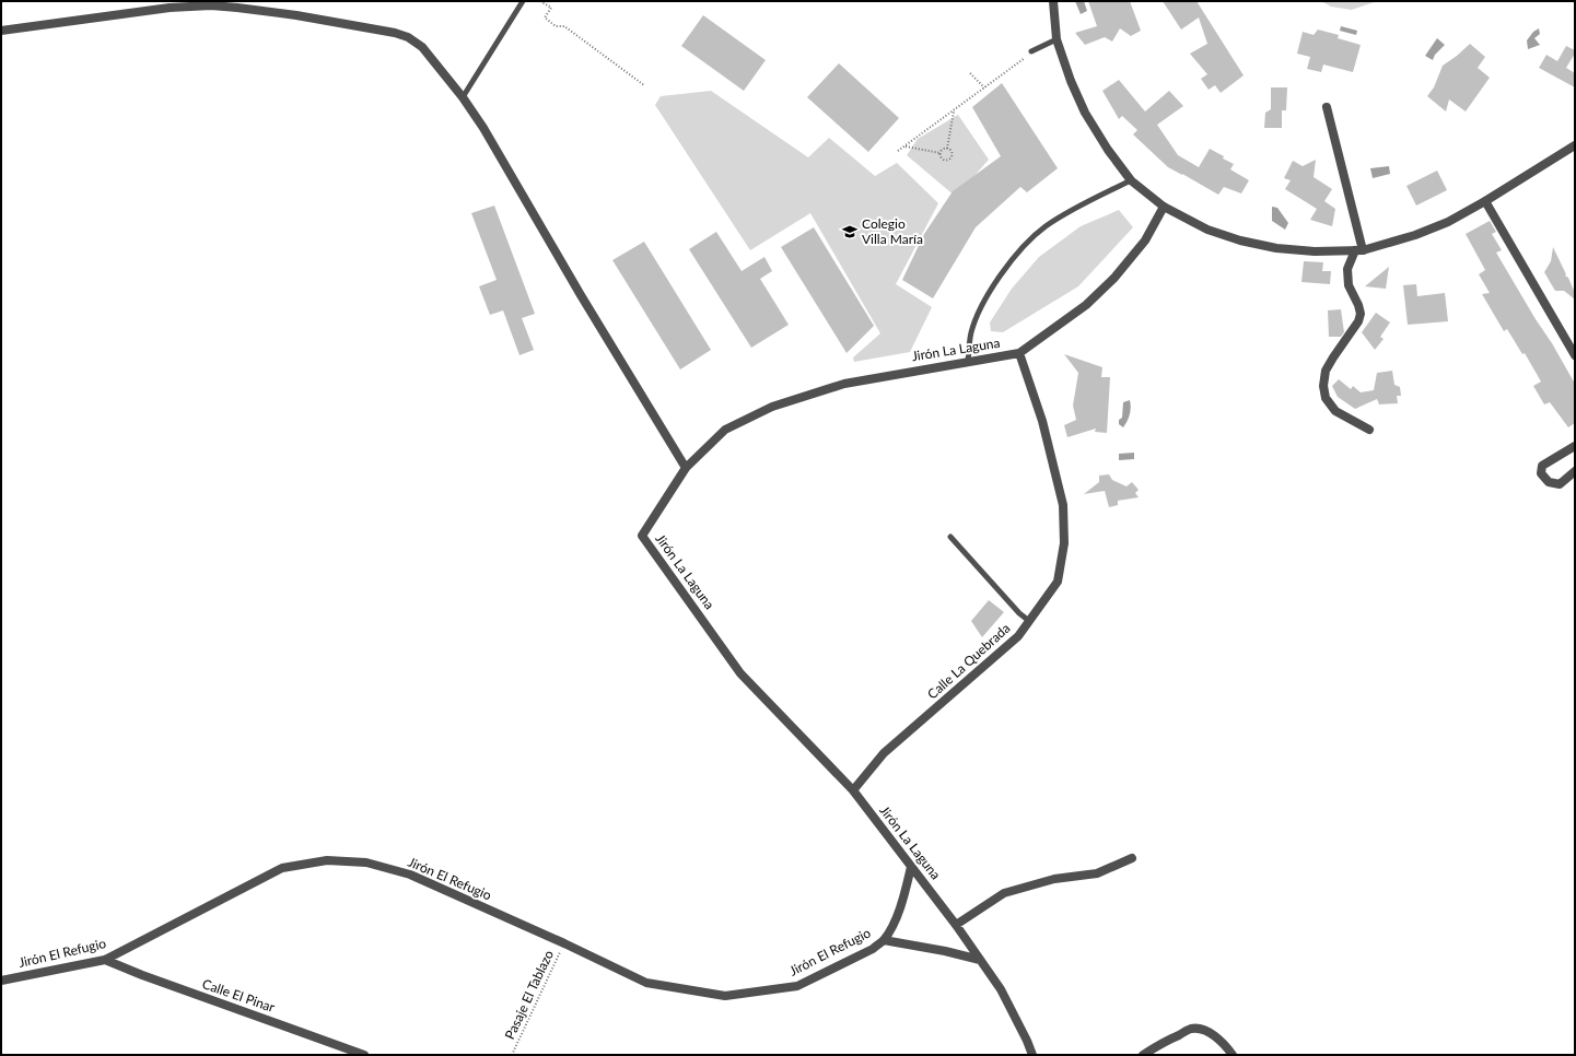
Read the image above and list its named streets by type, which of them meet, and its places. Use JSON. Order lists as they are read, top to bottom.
{
  "streets": {
    "street": [
      "Jirón La Laguna",
      "Calle La Quebrada",
      "Jirón El Refugio",
      "Calle El Pinar"
    ],
    "path": ["Pasaje El Tablazo"]
  },
  "crossings": [
    ["Jirón La Laguna", "Calle La Quebrada"],
    ["Jirón La Laguna", "Jirón El Refugio"],
    ["Jirón El Refugio", "Pasaje El Tablazo"],
    ["Jirón El Refugio", "Calle El Pinar"]
  ],
  "places": {
    "school or university": ["Colegio Villa María"]
  }
}
